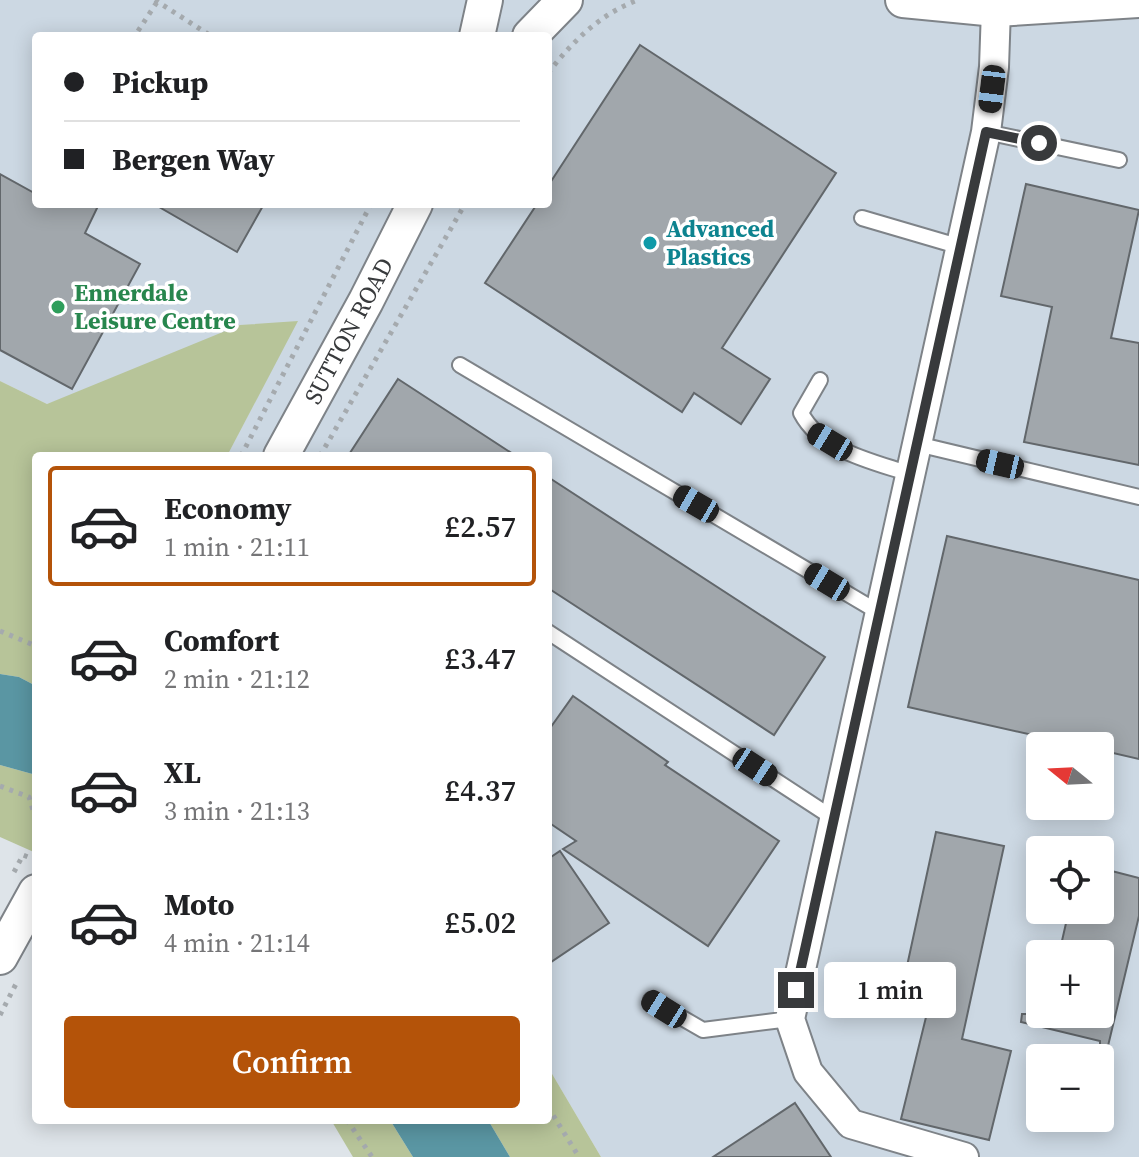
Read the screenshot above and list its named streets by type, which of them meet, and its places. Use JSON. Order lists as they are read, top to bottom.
{
  "streets": {
    "street": ["SUTTON ROAD"]
  },
  "places": ["Advanced Plastics", "Ennerdale Leisure Centre"],
  "north": "left",
  "page": {
    "banner": ["Pickup", "Bergen Way"],
    "list": [
      {
        "name": "Economy",
        "note": "1 min · 21:11",
        "value": "£2.57"
      },
      {
        "name": "Comfort",
        "note": "2 min · 21:12",
        "value": "£3.47"
      },
      {
        "name": "XL",
        "note": "3 min · 21:13",
        "value": "£4.37"
      },
      {
        "name": "Moto",
        "note": "4 min · 21:14",
        "value": "£5.02"
      }
    ],
    "map_buttons": ["+", "−"],
    "bubble": "1 min",
    "buttons": "Confirm"
  }
}
